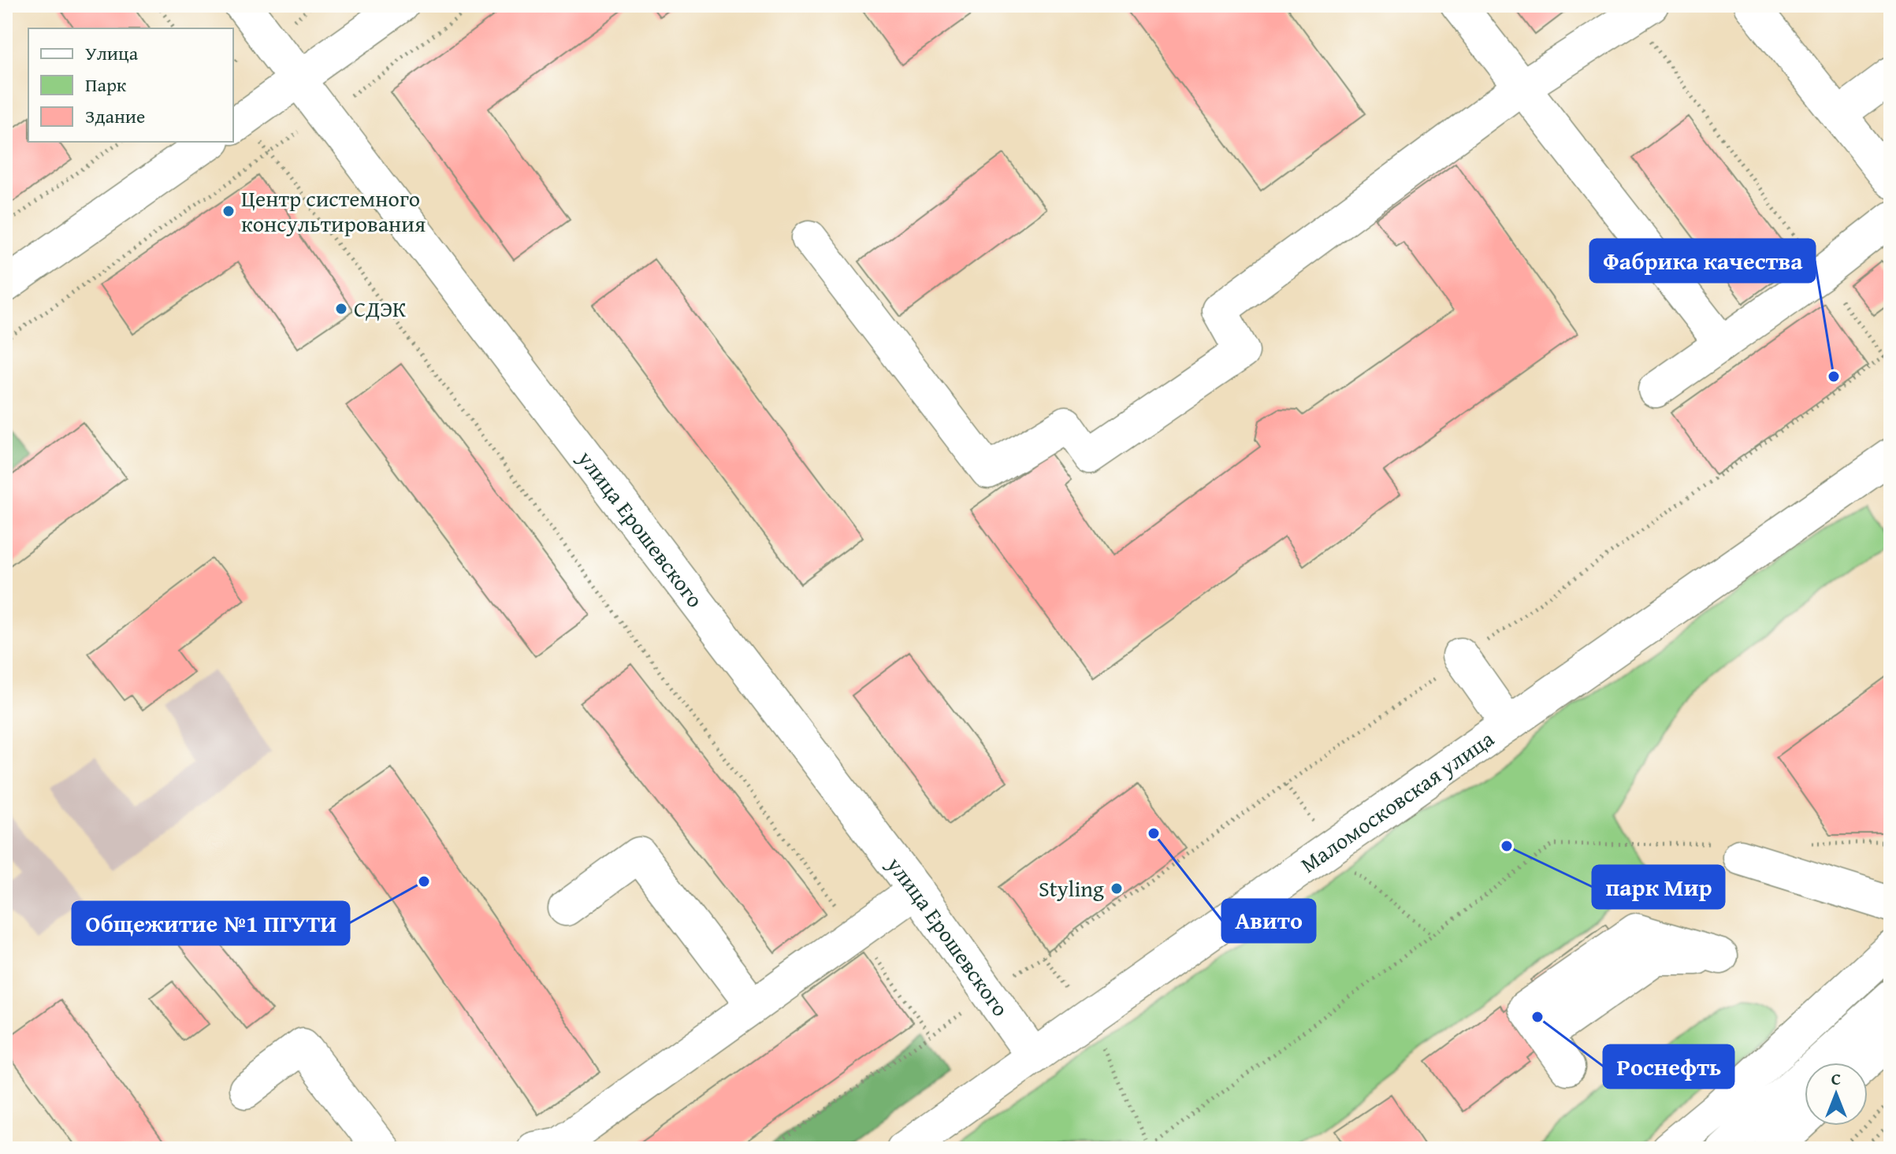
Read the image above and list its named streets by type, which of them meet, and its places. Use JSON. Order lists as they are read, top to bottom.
{
  "streets": {
    "street": ["улица Ерошевского", "Маломосковская улица"]
  },
  "crossings": [
    ["улица Ерошевского", "Маломосковская улица"]
  ],
  "places": [
    "Центр системного консультирования",
    "СДЭК",
    "Фабрика качества",
    "Авито",
    "парк Мир",
    "Общежитие №1 ПГУТИ",
    "Styling",
    "Роснефть"
  ],
  "legend": ["Улица", "Парк", "Здание"],
  "north": "top"
}
